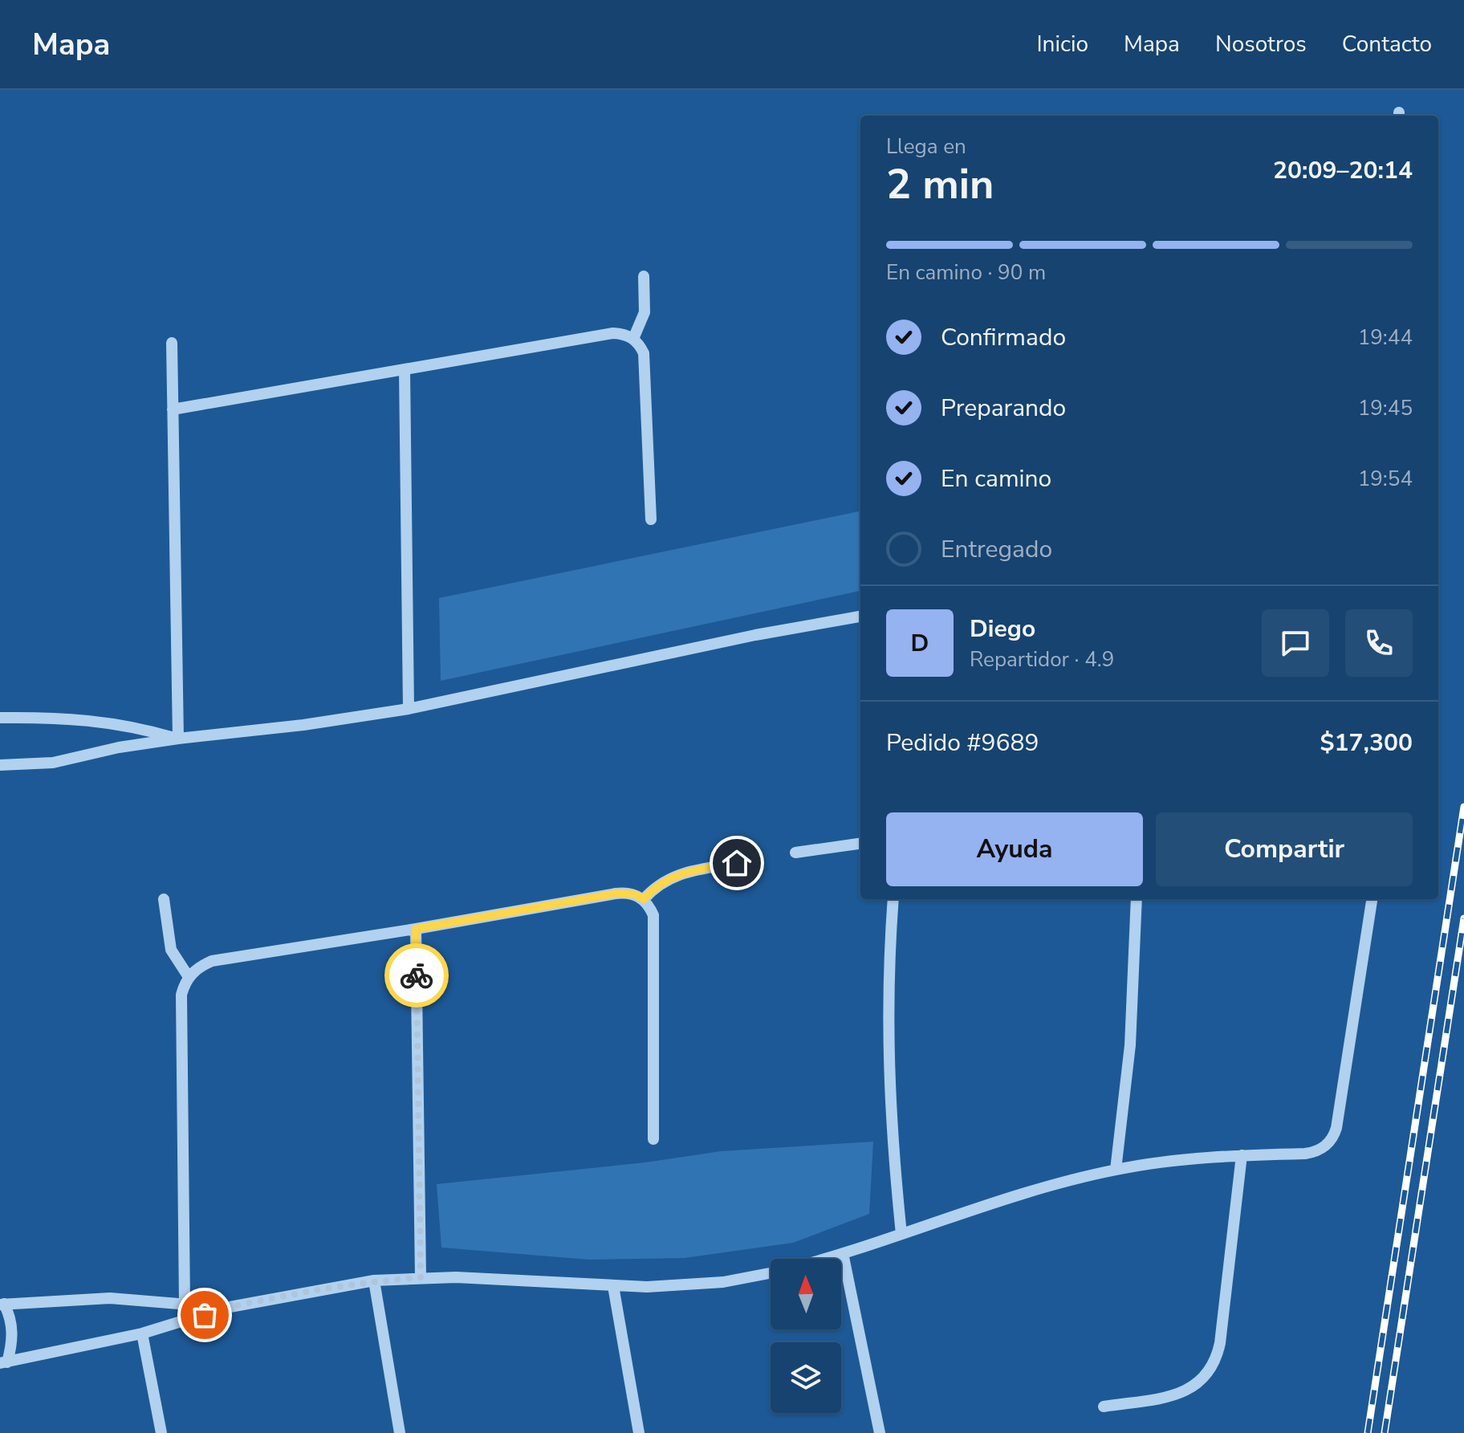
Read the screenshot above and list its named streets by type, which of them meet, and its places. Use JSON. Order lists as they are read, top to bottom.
{
  "north": "top",
  "page": {
    "header": "Mapa",
    "nav": [
      "Inicio",
      "Mapa",
      "Nosotros",
      "Contacto"
    ],
    "heading": ["2 min", "Llega en", "20:09–20:14"],
    "panel": [
      "Diego",
      "Repartidor · 4.9",
      "Pedido #9689",
      "$17,300"
    ],
    "bar": "En camino · 90 m",
    "list": [
      ["Confirmado", "19:44"],
      ["Preparando", "19:45"],
      ["En camino", "19:54"],
      "Entregado"
    ],
    "round": "D",
    "buttons": ["Ayuda", "Compartir"]
  }
}
